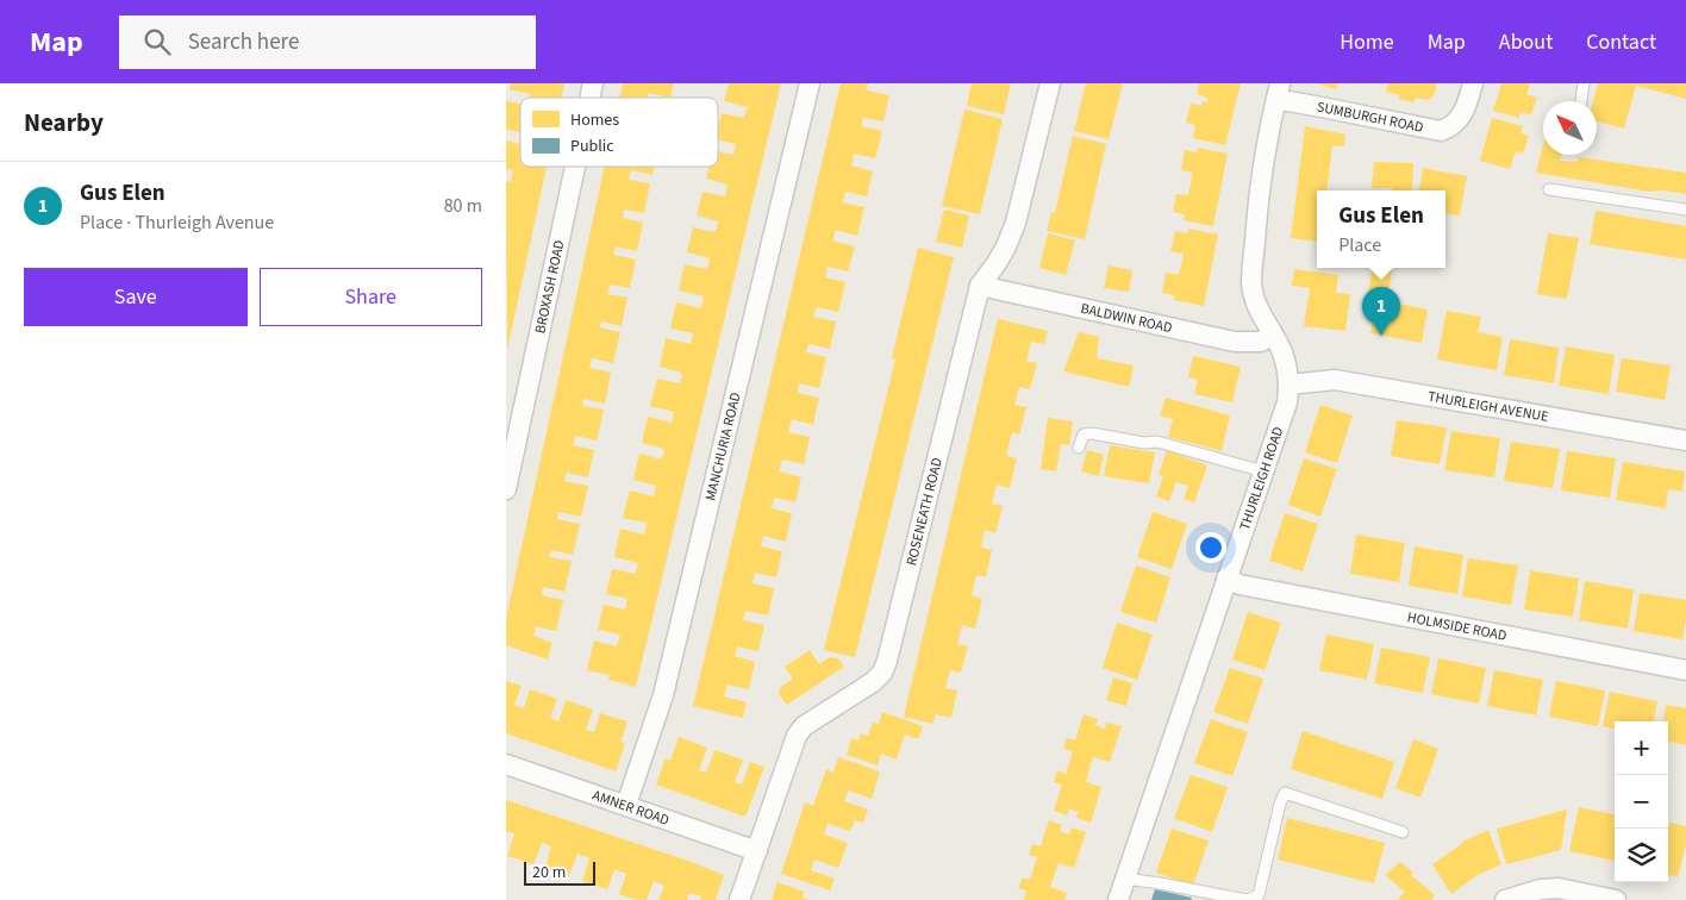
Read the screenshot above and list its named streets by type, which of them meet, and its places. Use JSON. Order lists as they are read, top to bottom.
{
  "streets": {
    "street": [
      "SUMBURGH ROAD",
      "BROXASH ROAD",
      "BALDWIN ROAD",
      "THURLEIGH AVENUE",
      "MANCHURIA ROAD",
      "THURLEIGH ROAD",
      "ROSENEATH ROAD",
      "HOLMSIDE ROAD",
      "AMNER ROAD"
    ]
  },
  "crossings": [
    ["SUMBURGH ROAD", "THURLEIGH ROAD"],
    ["BALDWIN ROAD", "THURLEIGH ROAD"],
    ["BALDWIN ROAD", "ROSENEATH ROAD"],
    ["THURLEIGH AVENUE", "THURLEIGH ROAD"],
    ["MANCHURIA ROAD", "AMNER ROAD"],
    ["THURLEIGH ROAD", "HOLMSIDE ROAD"],
    ["ROSENEATH ROAD", "AMNER ROAD"]
  ],
  "legend": ["Homes", "Public"],
  "scale_bar": "20 m",
  "north": "top left",
  "page": {
    "header": "Map",
    "search": "Search here",
    "nav": [
      "Home",
      "Map",
      "About",
      "Contact"
    ],
    "heading": "Nearby",
    "list": [
      {
        "mark": "1",
        "name": "Gus Elen",
        "note": "Place · Thurleigh Avenue",
        "value": "80 m"
      }
    ],
    "popup": ["Gus Elen", "Place"],
    "buttons": ["Save", "Share"],
    "pins": "1",
    "map_buttons": ["+", "−"],
    "scale": "20 m"
  }
}
